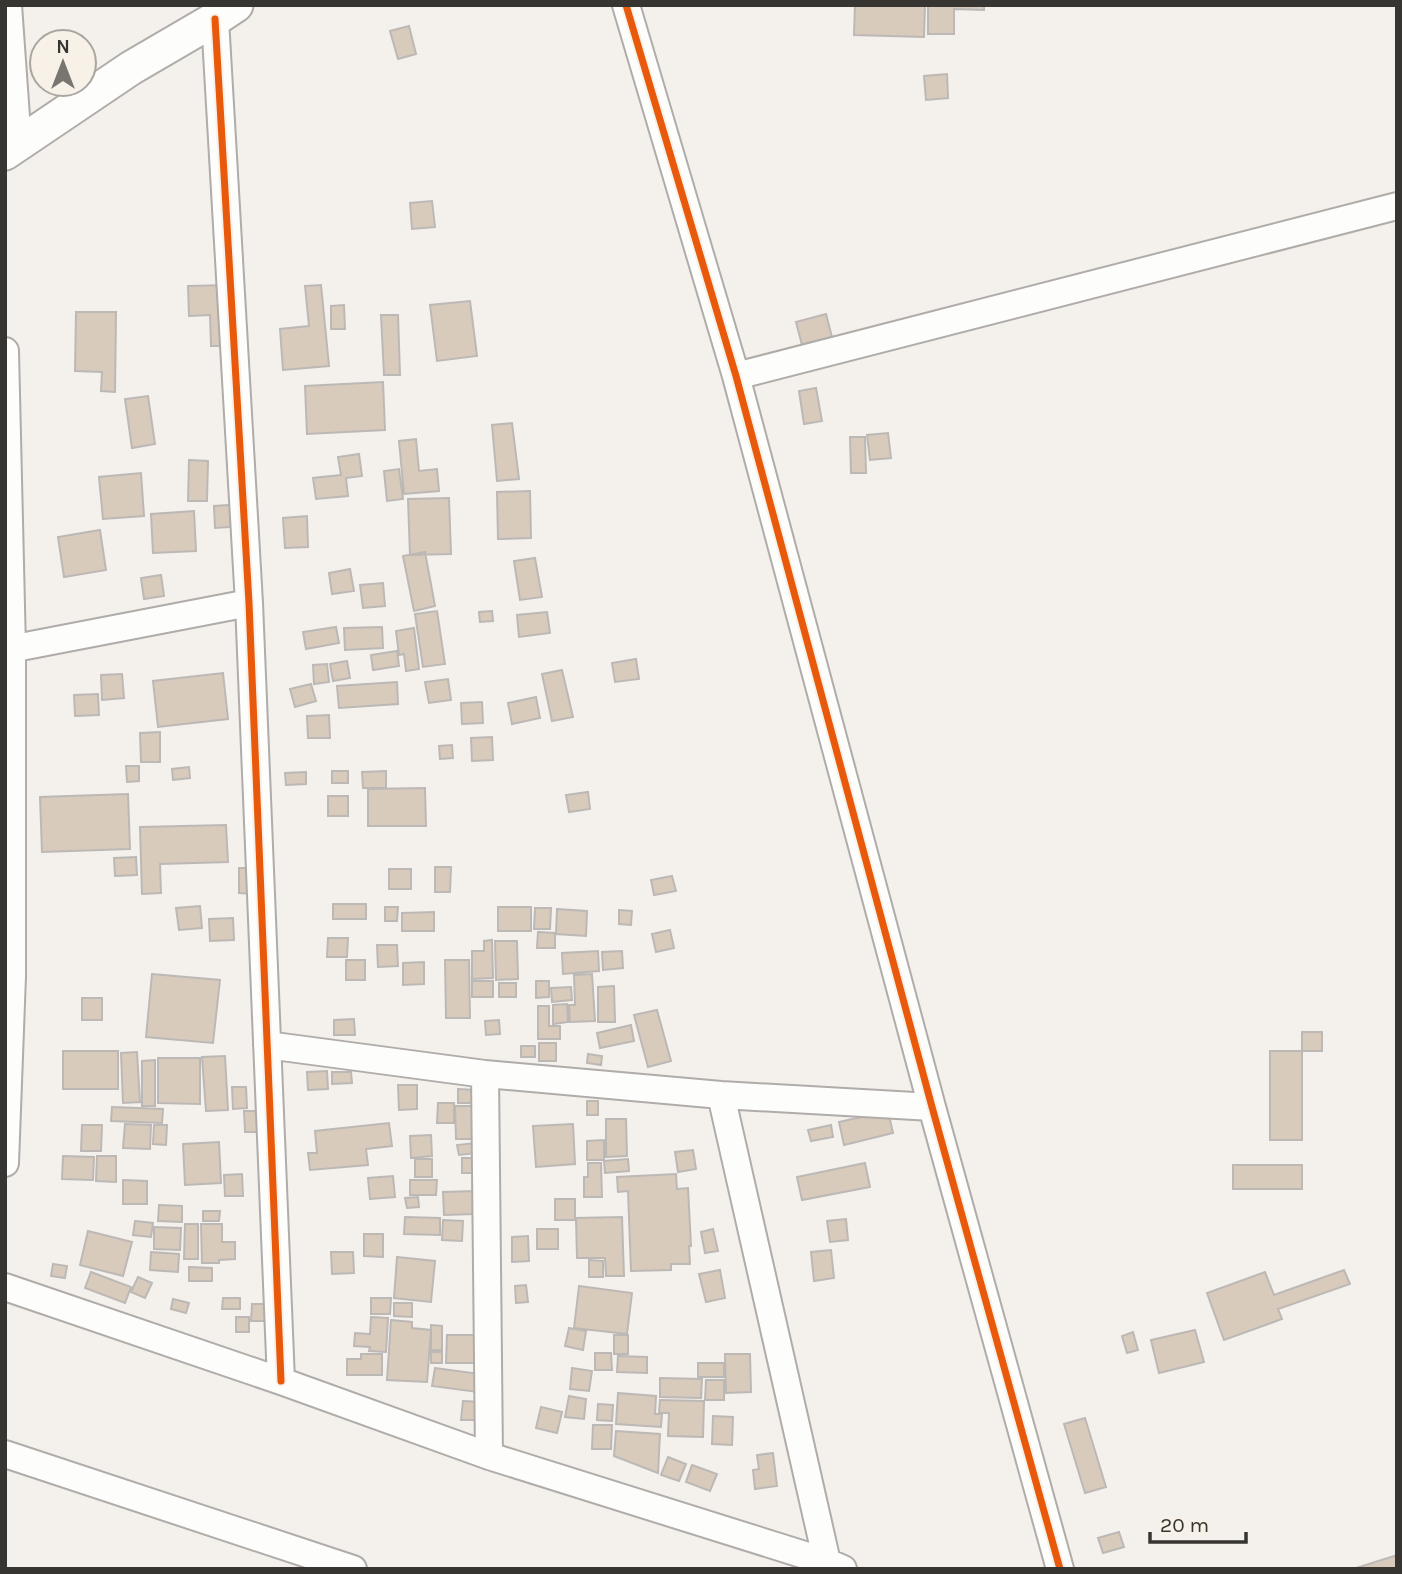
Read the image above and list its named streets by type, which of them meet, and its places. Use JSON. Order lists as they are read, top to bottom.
{
  "scale_bar": "20 m",
  "north": "top"
}
